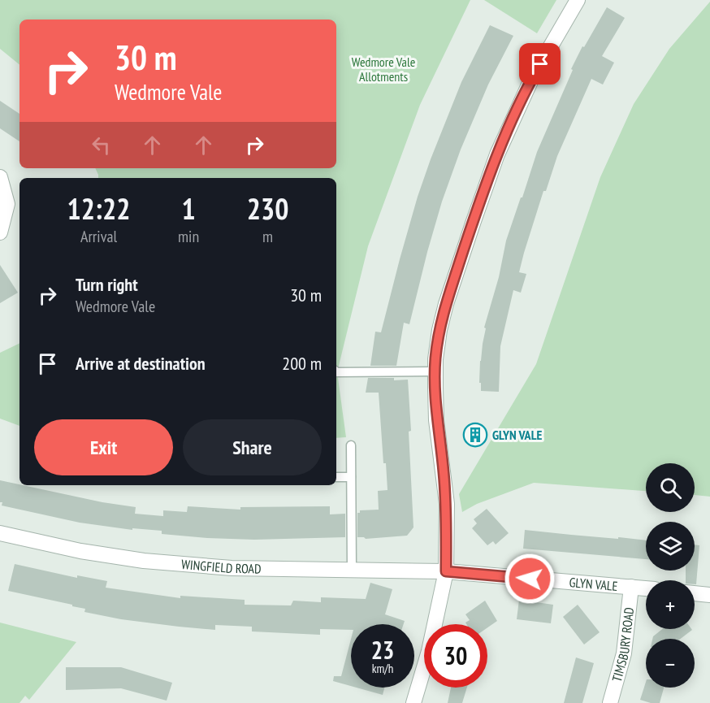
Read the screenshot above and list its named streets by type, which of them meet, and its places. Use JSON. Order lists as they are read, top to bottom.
{
  "streets": {
    "street": ["WINGFIELD ROAD", "GLYN VALE", "TIMSBURY ROAD"]
  },
  "crossings": [
    ["WINGFIELD ROAD", "GLYN VALE"],
    ["GLYN VALE", "TIMSBURY ROAD"]
  ],
  "parks": ["Wedmore Vale Allotments"],
  "places": {
    "building": ["GLYN VALE"]
  },
  "page": {
    "turn": ["30 m", "Wedmore Vale"],
    "eta": [
      "12:22",
      "Arrival",
      "1",
      "min",
      "230",
      "m"
    ],
    "list": [
      {
        "name": "Turn right",
        "note": "Wedmore Vale",
        "value": "30 m"
      },
      {
        "name": "Arrive at destination",
        "value": "200 m"
      }
    ],
    "buttons": ["Exit", "Share"],
    "map_buttons": ["+", "−"],
    "speed": "23 km/h",
    "limit": "30"
  }
}
